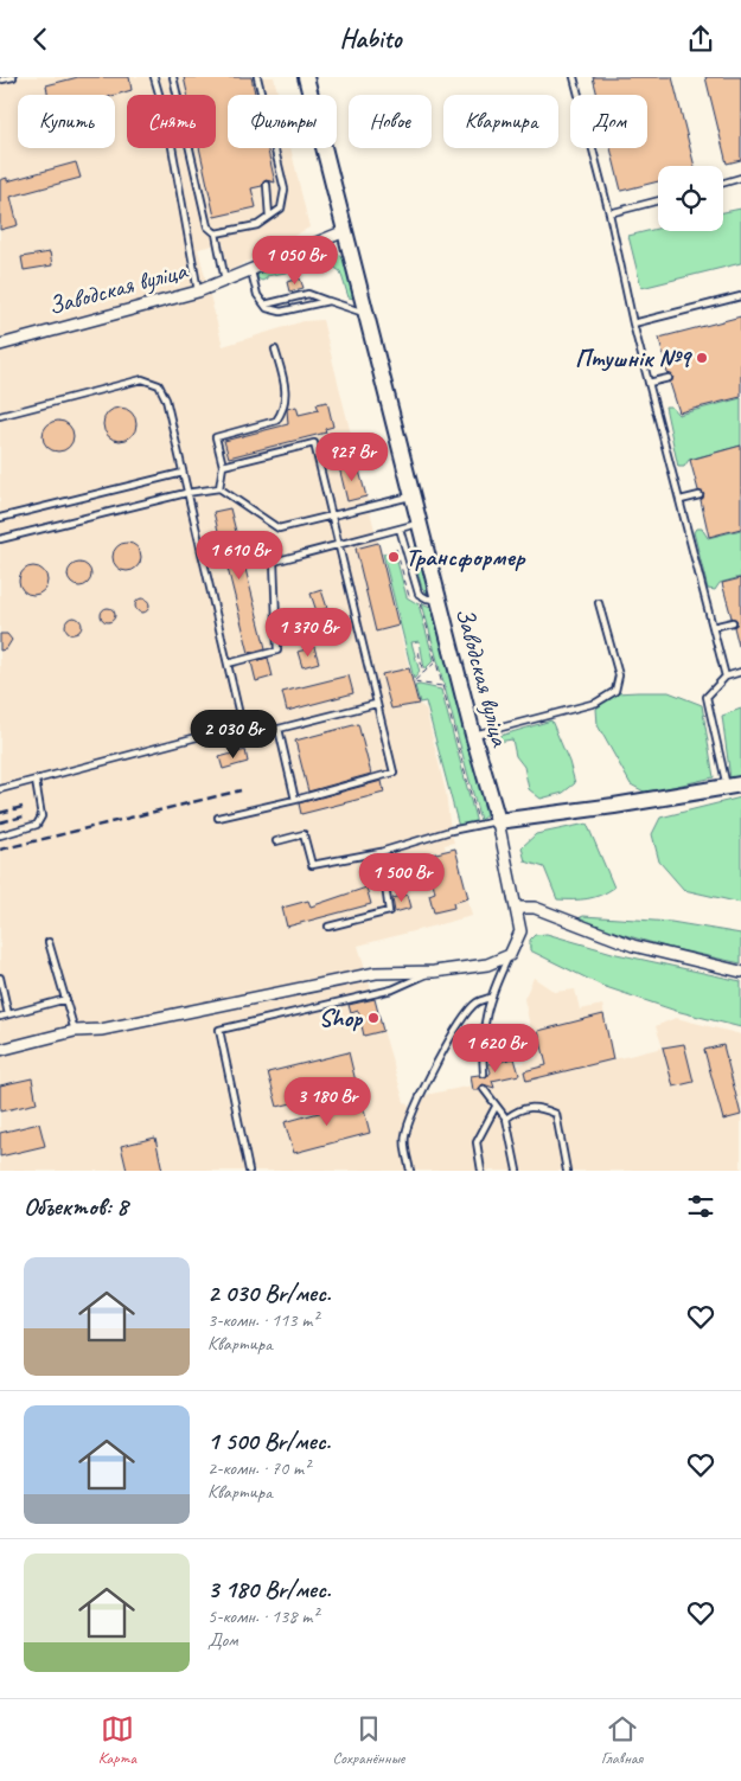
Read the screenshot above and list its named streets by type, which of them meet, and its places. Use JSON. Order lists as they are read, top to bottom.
{
  "streets": {
    "street": ["Заводская вуліца"]
  },
  "places": ["Птушнік №9", "Трансформер", "Shop"],
  "page": {
    "header": "Habito",
    "chip": [
      "Купить",
      "Снять",
      "Фильтры",
      "Новое",
      "Квартира",
      "Дом"
    ],
    "price": [
      "1 050 Br",
      "927 Br",
      "1 610 Br",
      "1 370 Br",
      "2 030 Br",
      "1 500 Br",
      "1 620 Br",
      "3 180 Br"
    ],
    "heading": "Объектов: 8",
    "list": [
      {
        "name": "2 030 Br/мес.",
        "note": "3-комн. · 113 m² · Квартира"
      },
      {
        "name": "1 500 Br/мес.",
        "note": "2-комн. · 70 m² · Квартира"
      },
      {
        "name": "3 180 Br/мес.",
        "note": "5-комн. · 138 m² · Дом"
      }
    ],
    "tabs": ["Карта", "Сохранённые", "Главная"]
  }
}
